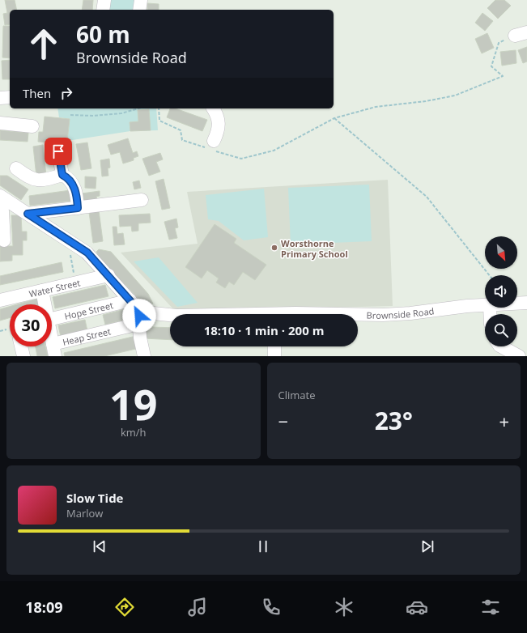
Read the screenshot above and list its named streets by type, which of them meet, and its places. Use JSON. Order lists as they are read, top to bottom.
{
  "streets": {
    "street": [
      "Water Street",
      "Hope Street",
      "Brownside Road",
      "Heap Street"
    ]
  },
  "crossings": [
    ["Hope Street", "Brownside Road"]
  ],
  "places": ["Worsthorne Primary School"],
  "north": "bottom right",
  "page": {
    "turn": ["60 m", "Brownside Road"],
    "then": "Then",
    "limit": "30",
    "trip": "18:10 · 1 min · 200 m",
    "tile": [
      ["19", "km/h"],
      "Climate"
    ],
    "heat": ["−", "23°", "+"],
    "song": ["Slow Tide", "Marlow"],
    "tabs": "18:09"
  }
}
